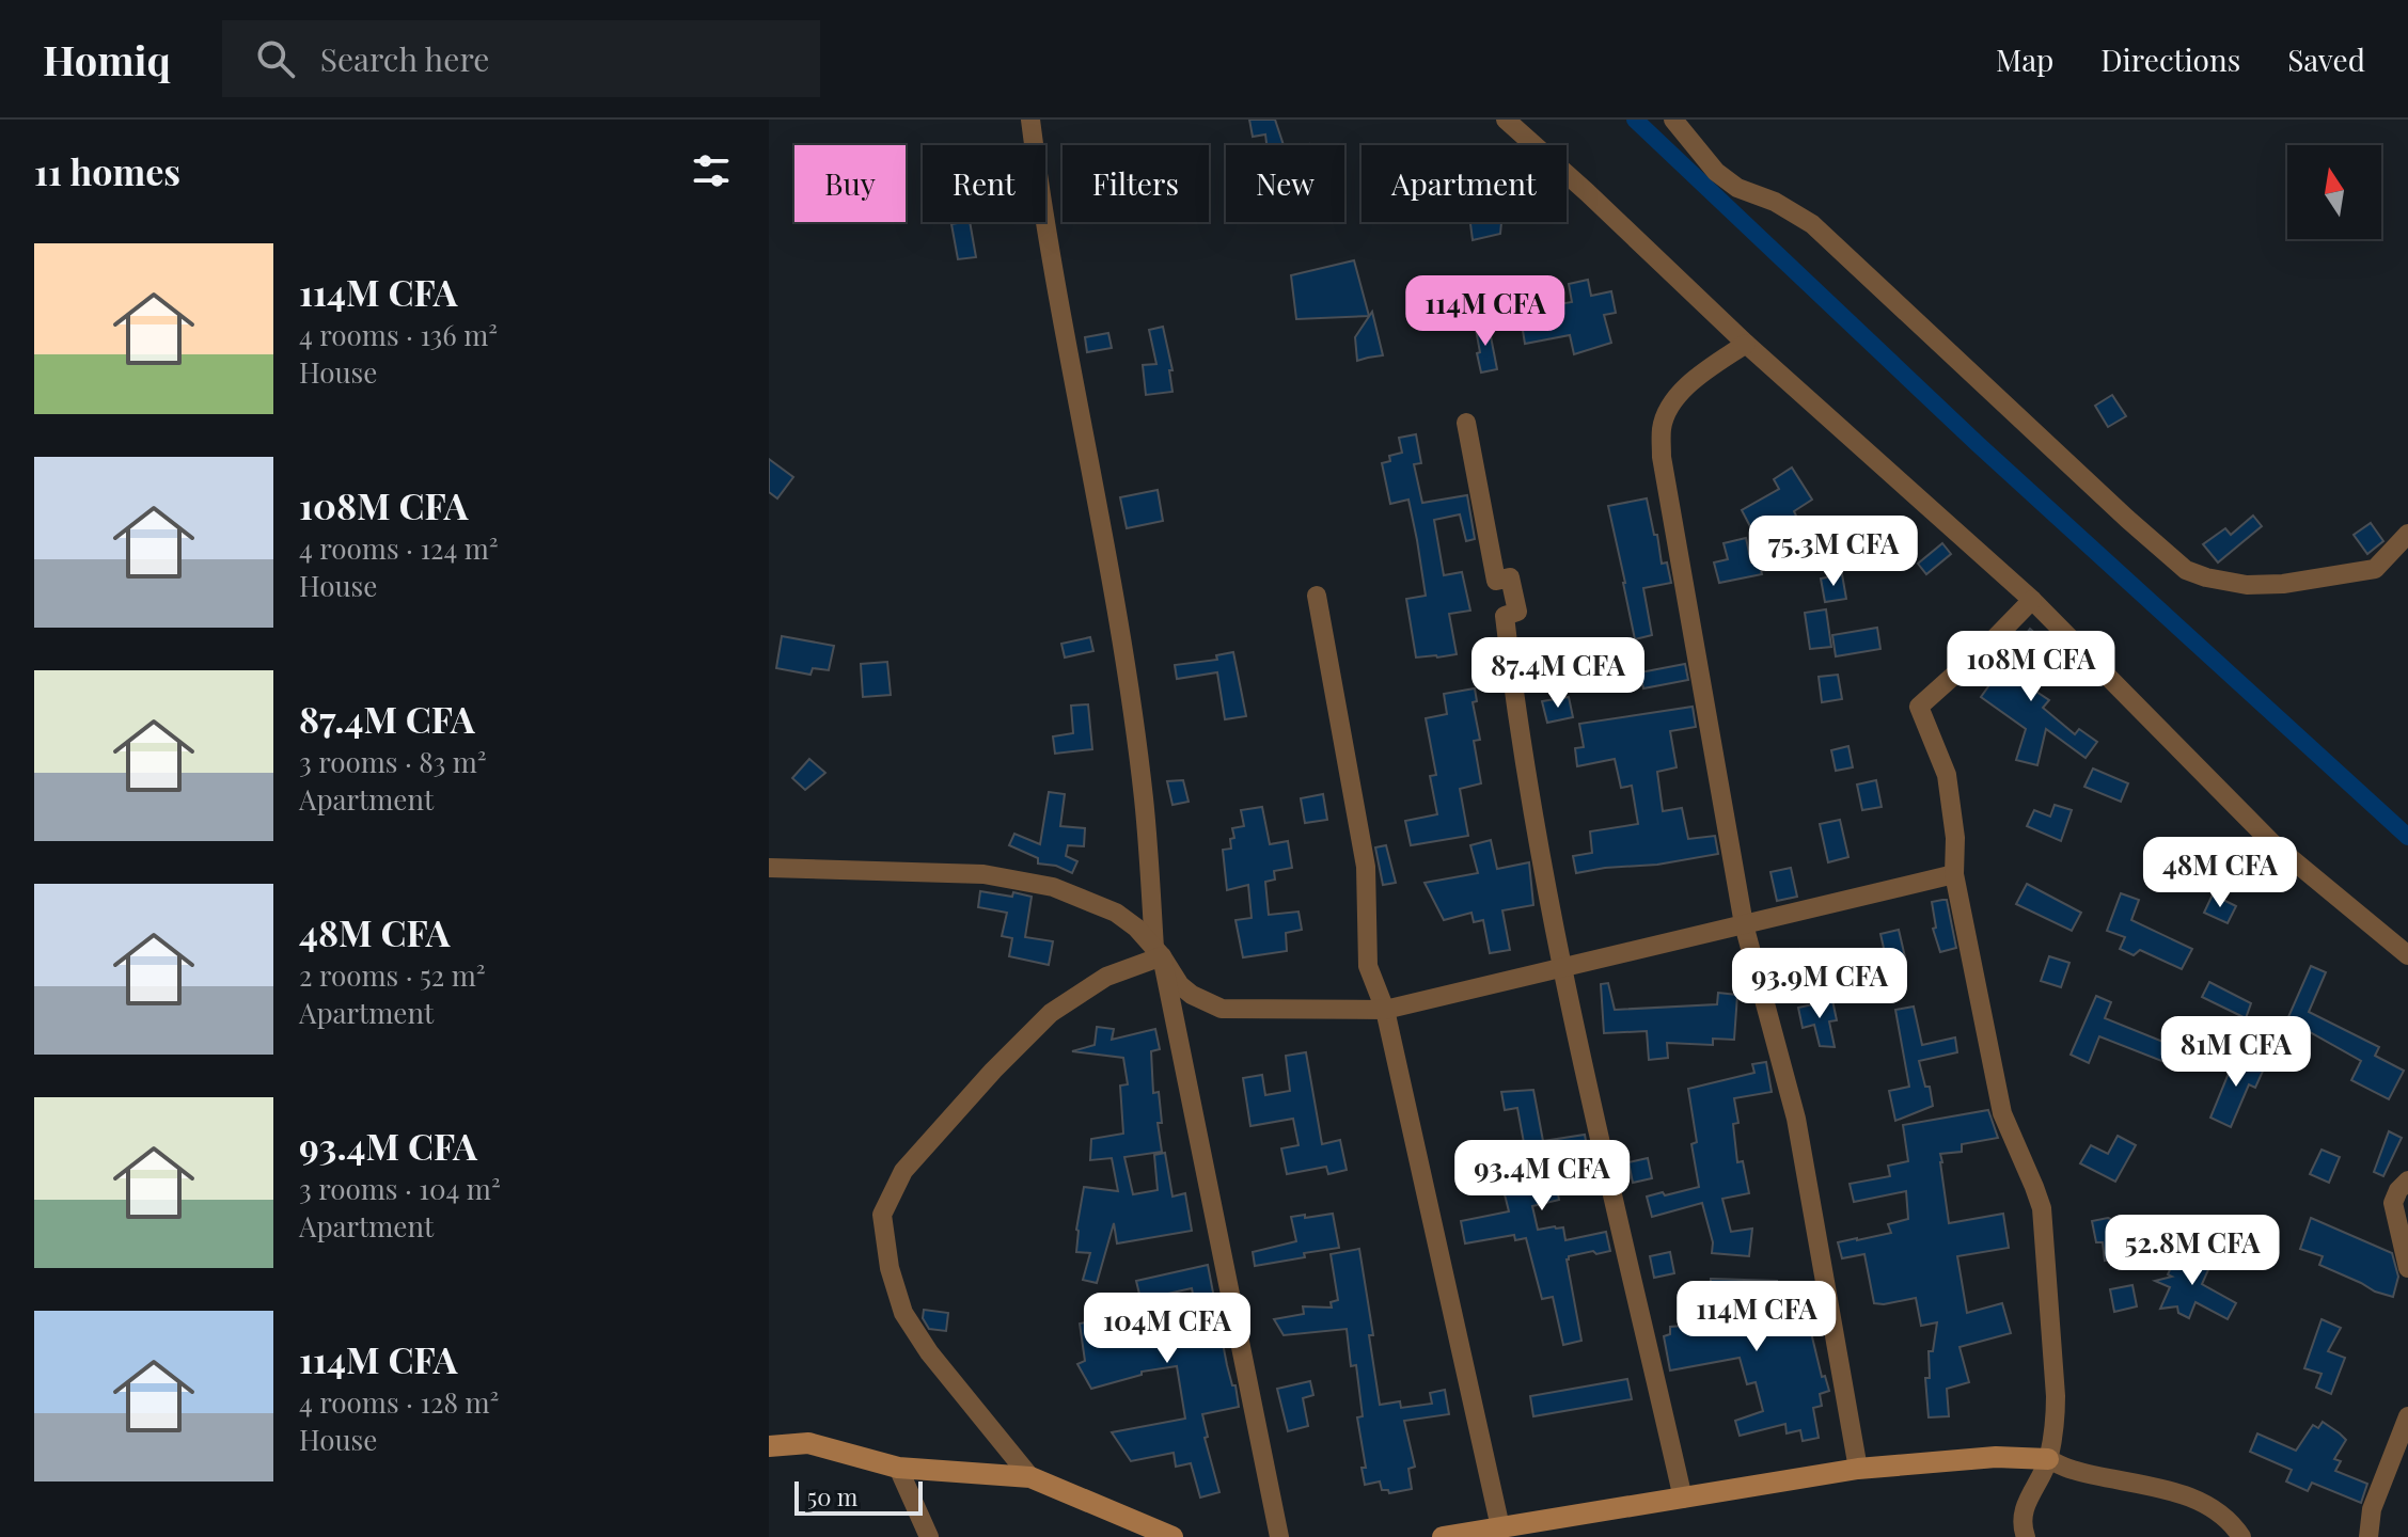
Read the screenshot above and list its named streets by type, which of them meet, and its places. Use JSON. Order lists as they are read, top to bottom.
{
  "scale_bar": "50 m",
  "north": "top",
  "page": {
    "header": "Homiq",
    "search": "Search here",
    "nav": ["Map", "Directions", "Saved"],
    "heading": "11 homes",
    "chip": [
      "Buy",
      "Rent",
      "Filters",
      "New",
      "Apartment"
    ],
    "list": [
      {
        "name": "114M CFA",
        "note": "4 rooms · 136 m² · House"
      },
      {
        "name": "108M CFA",
        "note": "4 rooms · 124 m² · House"
      },
      {
        "name": "87.4M CFA",
        "note": "3 rooms · 83 m² · Apartment"
      },
      {
        "name": "48M CFA",
        "note": "2 rooms · 52 m² · Apartment"
      },
      {
        "name": "93.4M CFA",
        "note": "3 rooms · 104 m² · Apartment"
      },
      {
        "name": "114M CFA",
        "note": "4 rooms · 128 m² · House"
      }
    ],
    "price": [
      "114M CFA",
      "75.3M CFA",
      "108M CFA",
      "87.4M CFA",
      "48M CFA",
      "93.9M CFA",
      "81M CFA",
      "93.4M CFA",
      "52.8M CFA",
      "114M CFA",
      "104M CFA"
    ],
    "scale": "50 m"
  }
}
